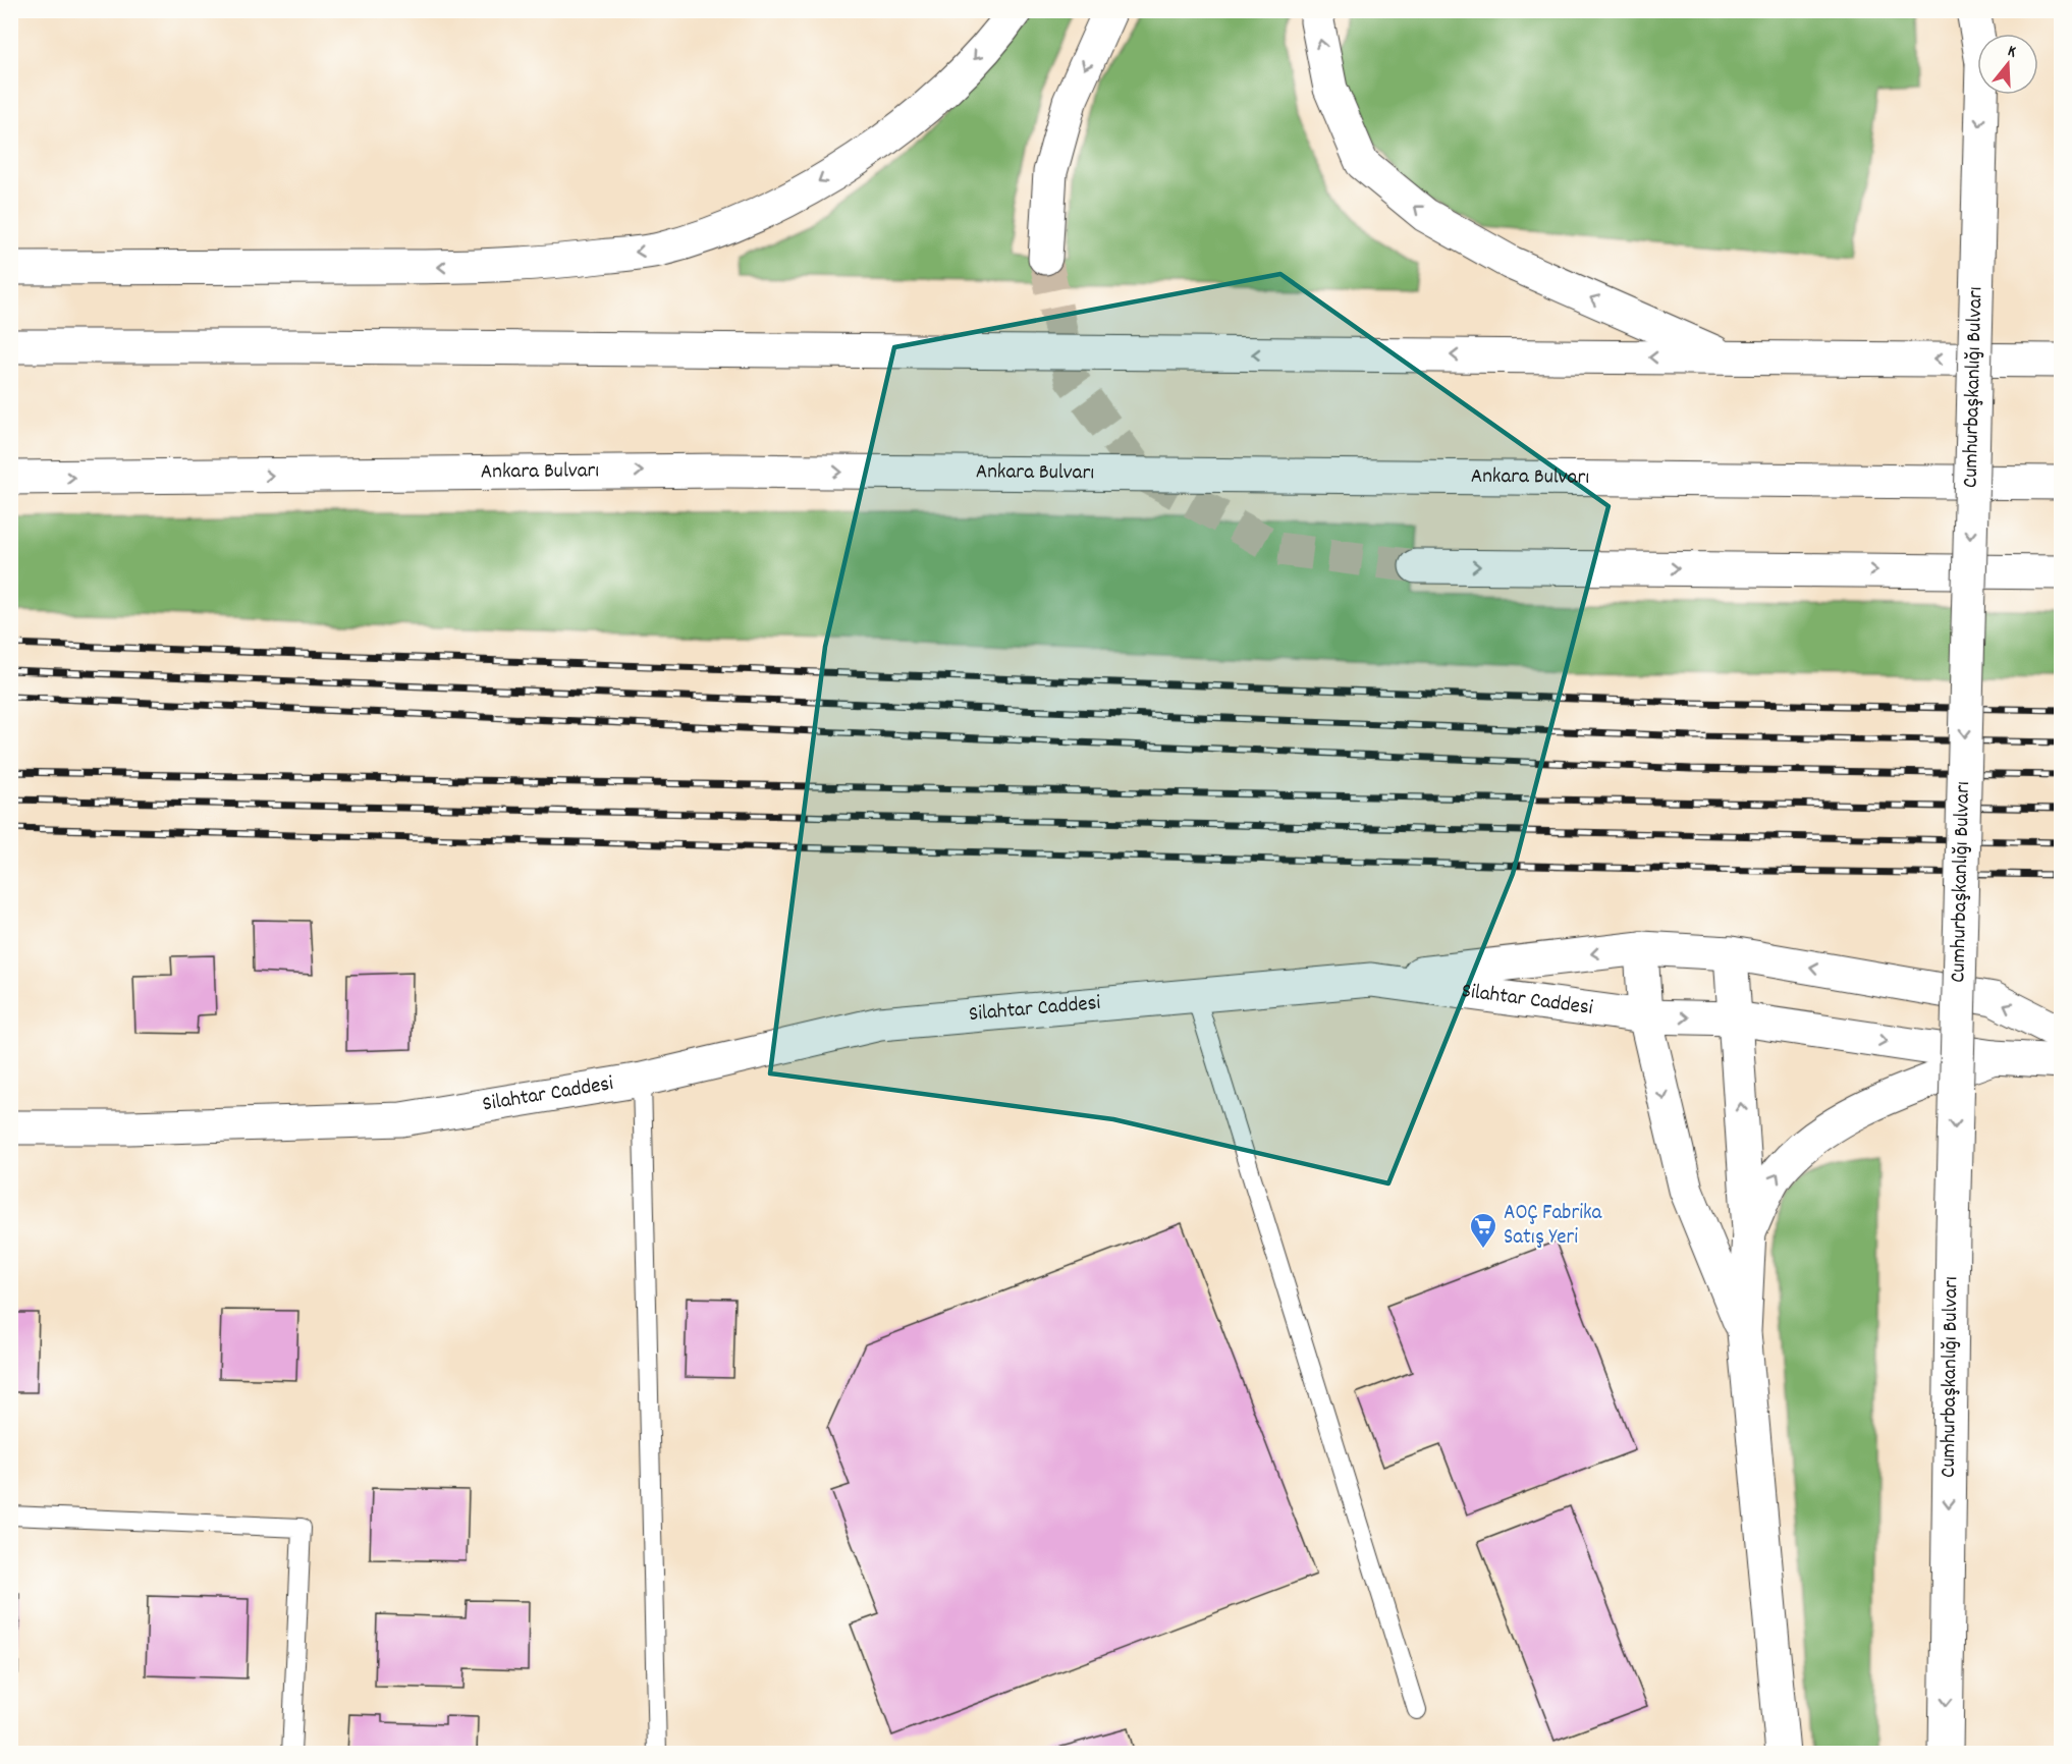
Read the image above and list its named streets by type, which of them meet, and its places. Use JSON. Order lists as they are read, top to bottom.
{
  "streets": {
    "main road": ["Cumhurbaşkanlığı Bulvarı", "Ankara Bulvarı", "Silahtar Caddesi"]
  },
  "places": {
    "supermarket": ["AOÇ Fabrika Satış Yeri"]
  },
  "north": "top"
}
